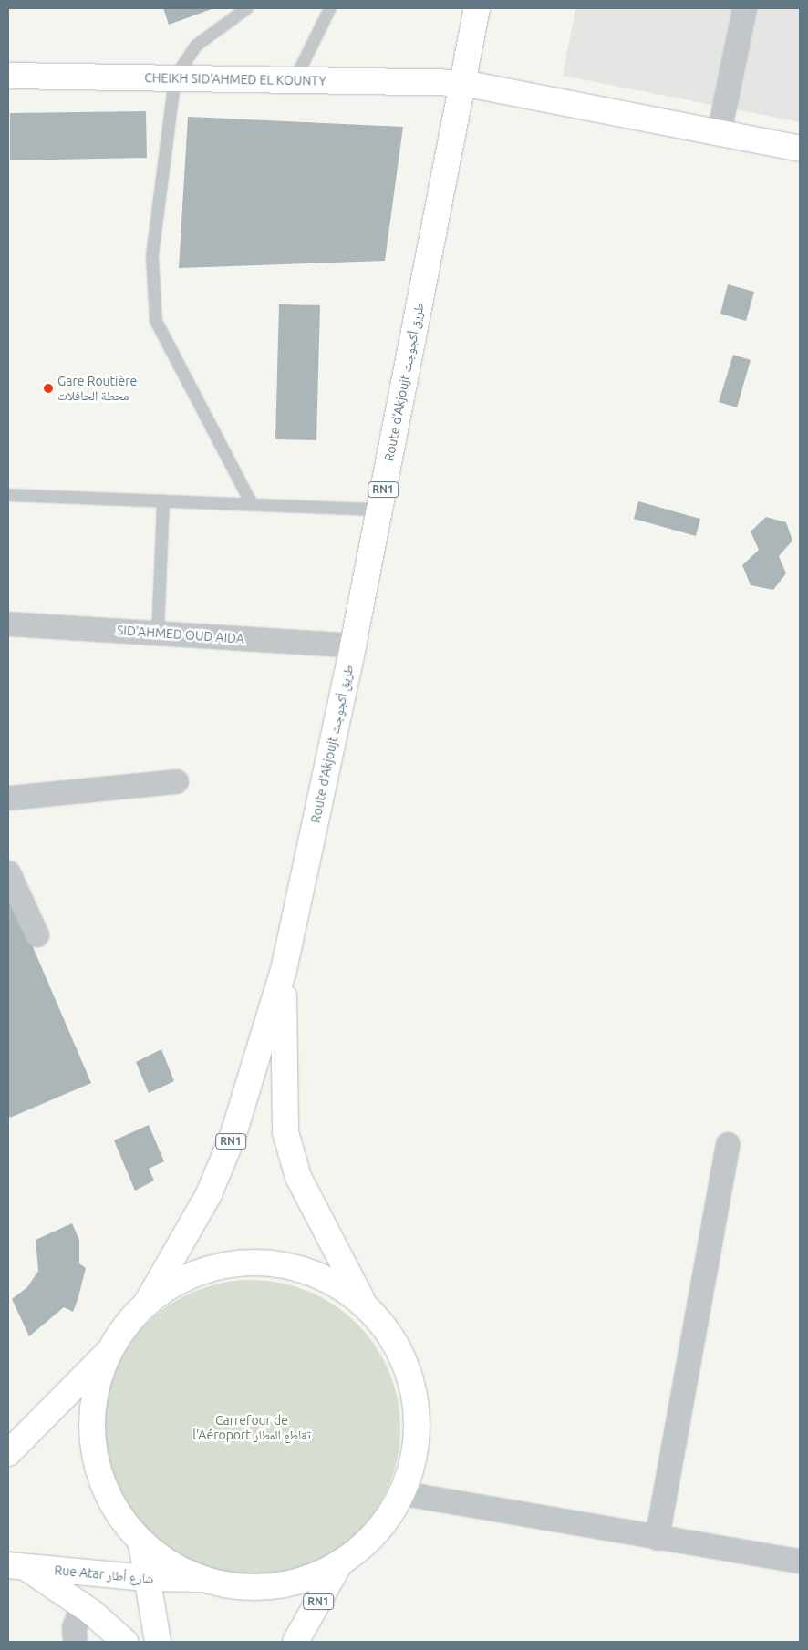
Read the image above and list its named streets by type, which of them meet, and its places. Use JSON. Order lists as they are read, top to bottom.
{
  "streets": {
    "main road": [
      "CHEIKH SID'AHMED EL KOUNTY",
      "Route d'Akjoujt طريق أكجوجت",
      "RN1",
      "Rue Atar شارع أطار"
    ],
    "street": ["SID'AHMED OUD AIDA"]
  },
  "crossings": [
    ["CHEIKH SID'AHMED EL KOUNTY", "Route d'Akjoujt طريق أكجوجت"],
    ["Route d'Akjoujt طريق أكجوجت", "SID'AHMED OUD AIDA"]
  ],
  "parks": ["Carrefour de l'Aéroport تقاطع المطار"],
  "places": ["Gare Routière محطة الحافلات"]
}
